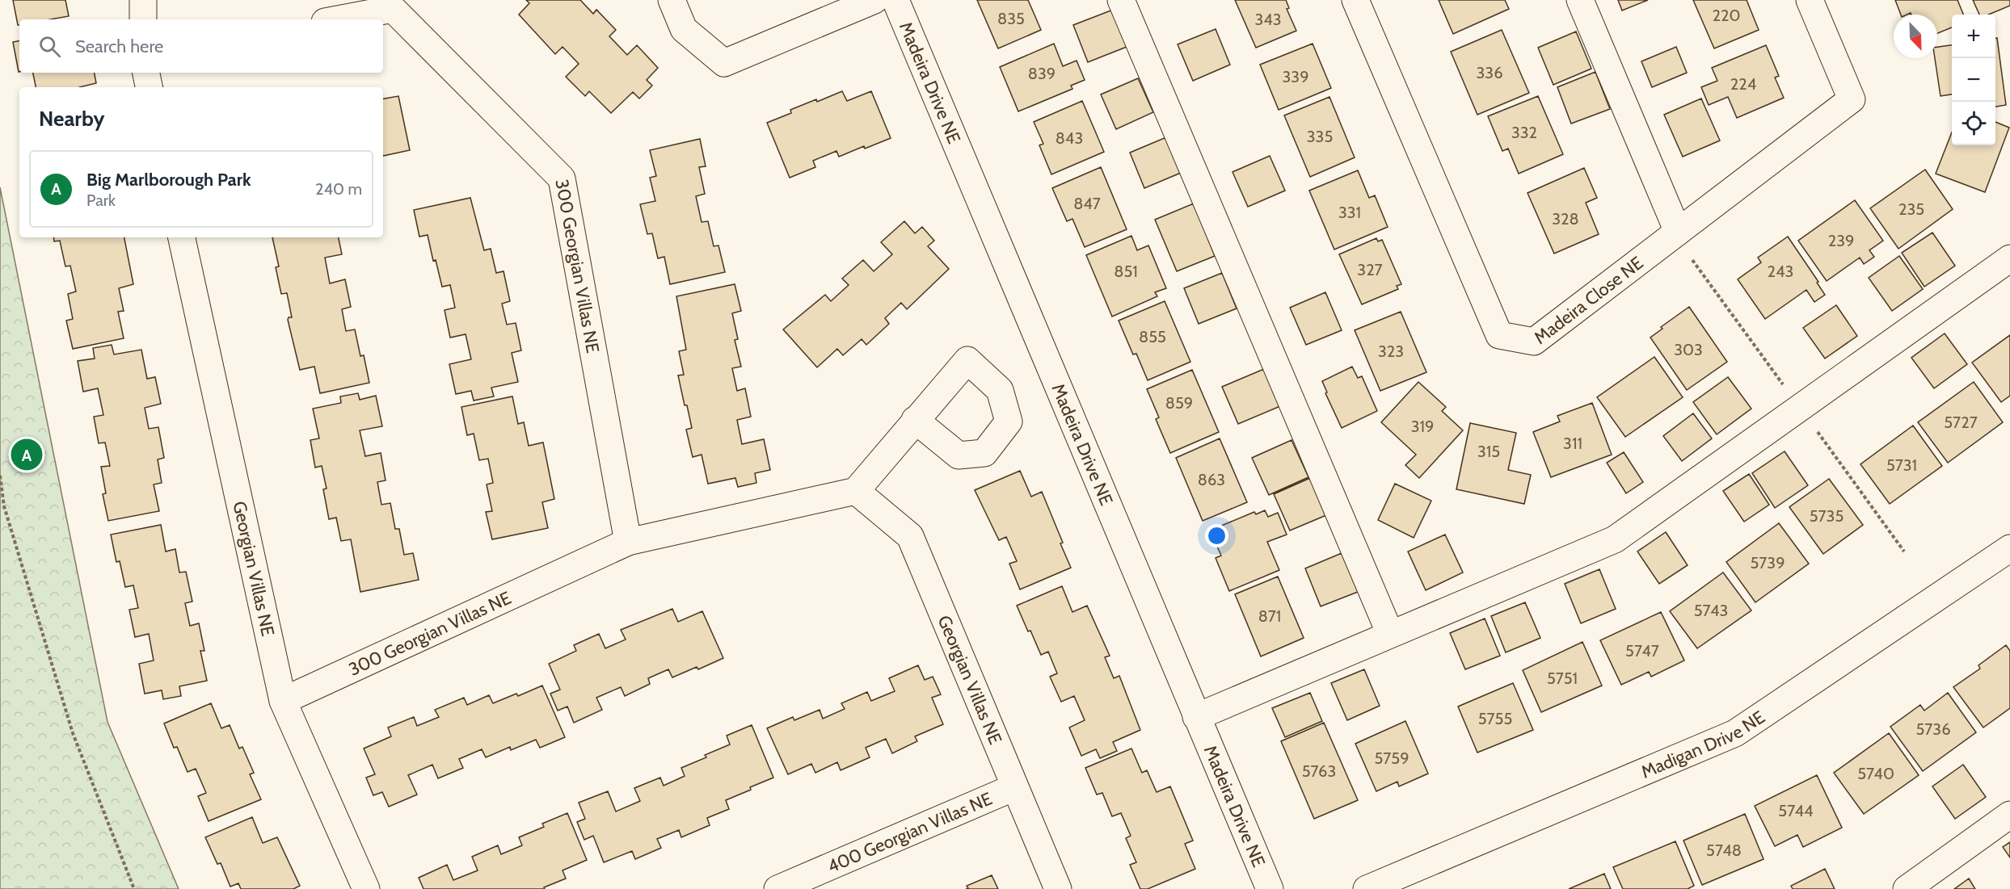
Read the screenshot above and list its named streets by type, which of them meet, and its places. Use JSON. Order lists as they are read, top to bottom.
{
  "streets": {
    "street": [
      "Madeira Drive NE",
      "300 Georgian Villas NE",
      "Madeira Close NE",
      "Georgian Villas NE",
      "Madigan Drive NE",
      "400 Georgian Villas NE"
    ]
  },
  "crossings": [
    ["300 Georgian Villas NE", "Georgian Villas NE"],
    ["Georgian Villas NE", "400 Georgian Villas NE"]
  ],
  "house_numbers": [
    "220",
    "835",
    "343",
    "336",
    "839",
    "339",
    "224",
    "332",
    "335",
    "843",
    "847",
    "235",
    "331",
    "328",
    "239",
    "327",
    "851",
    "243",
    "855",
    "303",
    "323",
    "859",
    "5727",
    "319",
    "311",
    "315",
    "5731",
    "863",
    "5735",
    "5739",
    "5743",
    "871",
    "5747",
    "5751",
    "5755",
    "5736",
    "5759",
    "5763",
    "5740",
    "5744",
    "5748"
  ],
  "north": "bottom right",
  "page": {
    "map_buttons": ["+", "−"],
    "search": "Search here",
    "heading": "Nearby",
    "list": [
      {
        "mark": "A",
        "name": "Big Marlborough Park",
        "note": "Park",
        "value": "240 m"
      }
    ],
    "pins": "A"
  }
}
